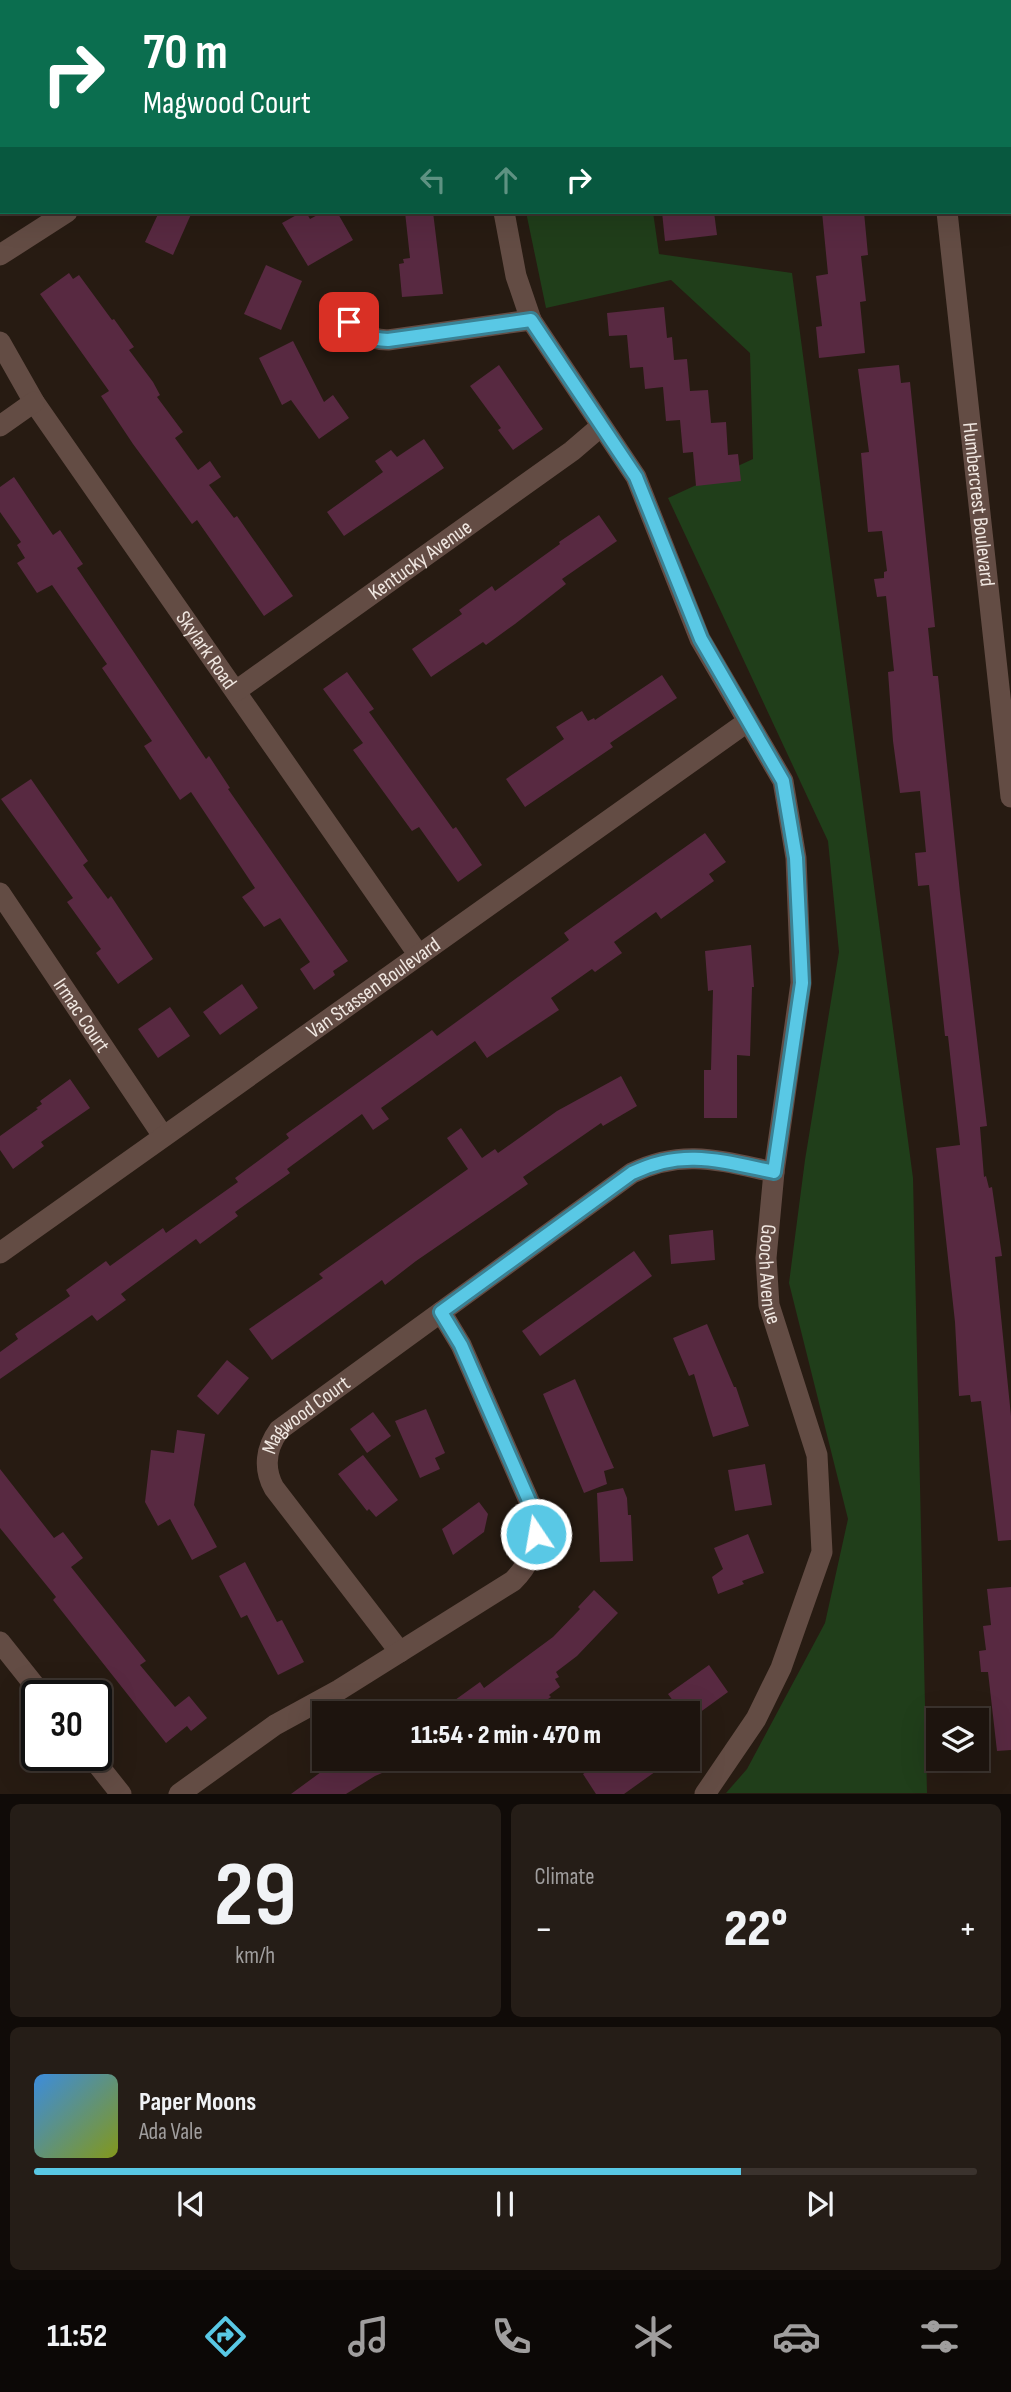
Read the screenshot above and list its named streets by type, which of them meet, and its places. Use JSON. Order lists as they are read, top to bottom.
{
  "streets": {
    "street": [
      "Humbercrest Boulevard",
      "Kentucky Avenue",
      "Skylark Road",
      "Van Stassen Boulevard",
      "Irmac Court",
      "Gooch Avenue",
      "Magwood Court"
    ]
  },
  "crossings": [
    ["Kentucky Avenue", "Skylark Road"],
    ["Kentucky Avenue", "Gooch Avenue"],
    ["Skylark Road", "Van Stassen Boulevard"],
    ["Van Stassen Boulevard", "Irmac Court"],
    ["Van Stassen Boulevard", "Gooch Avenue"],
    ["Gooch Avenue", "Magwood Court"]
  ],
  "page": {
    "turn": ["70 m", "Magwood Court"],
    "limit": "30",
    "trip": "11:54 · 2 min · 470 m",
    "tile": [
      ["29", "km/h"],
      "Climate"
    ],
    "heat": ["−", "22°", "+"],
    "song": ["Paper Moons", "Ada Vale"],
    "tabs": "11:52"
  }
}
